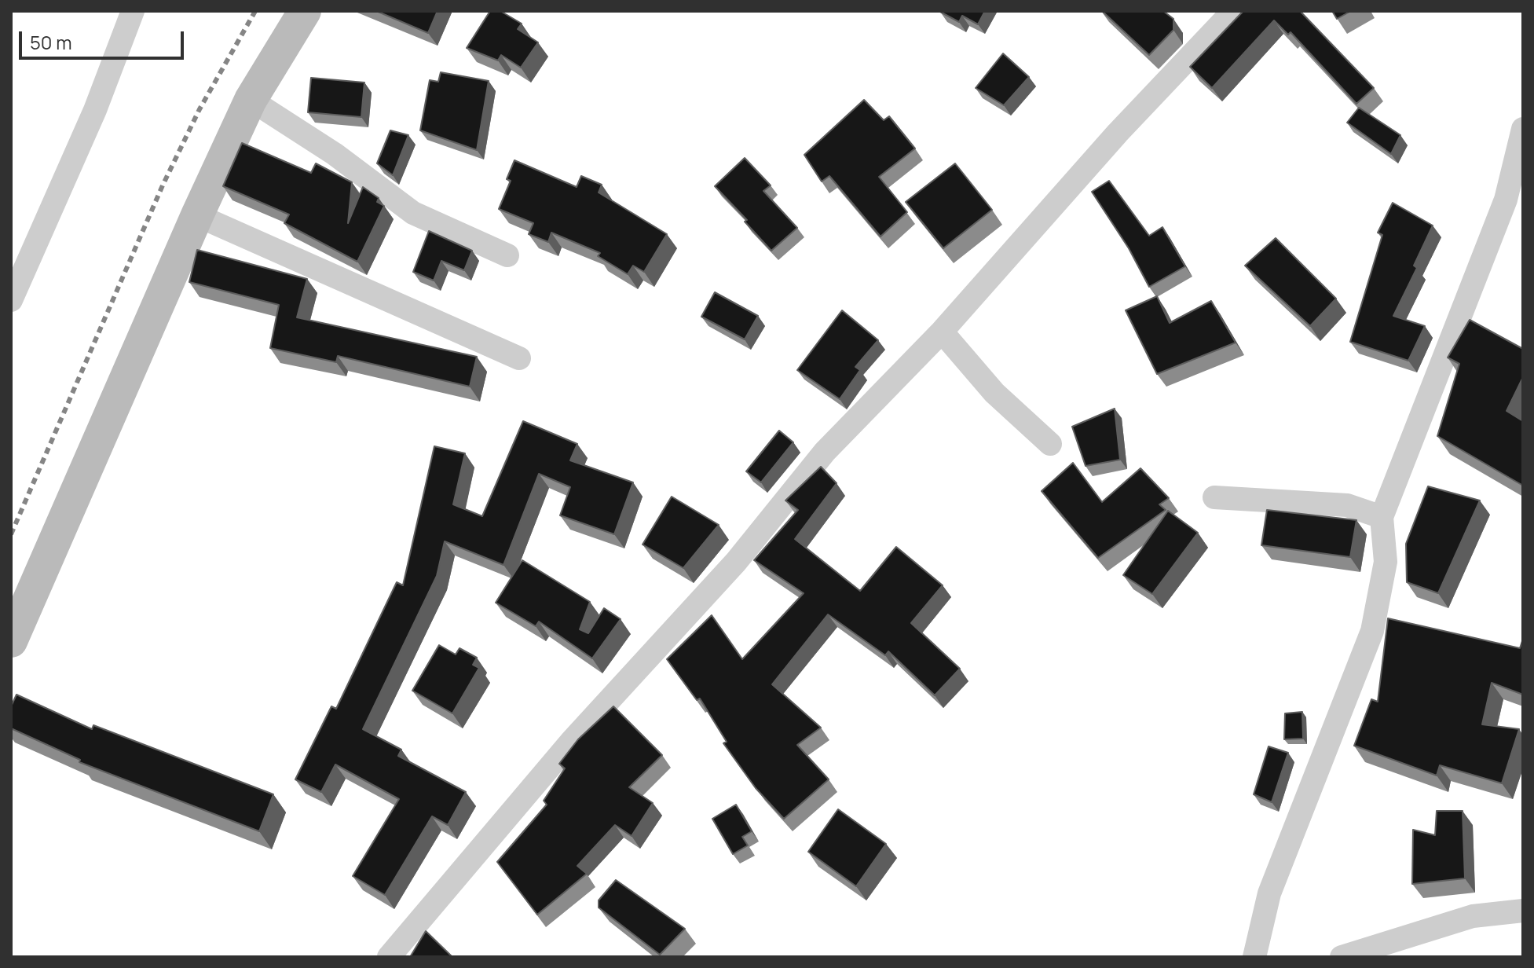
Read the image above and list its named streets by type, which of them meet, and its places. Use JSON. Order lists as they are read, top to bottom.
{
  "scale_bar": "50 m"
}
